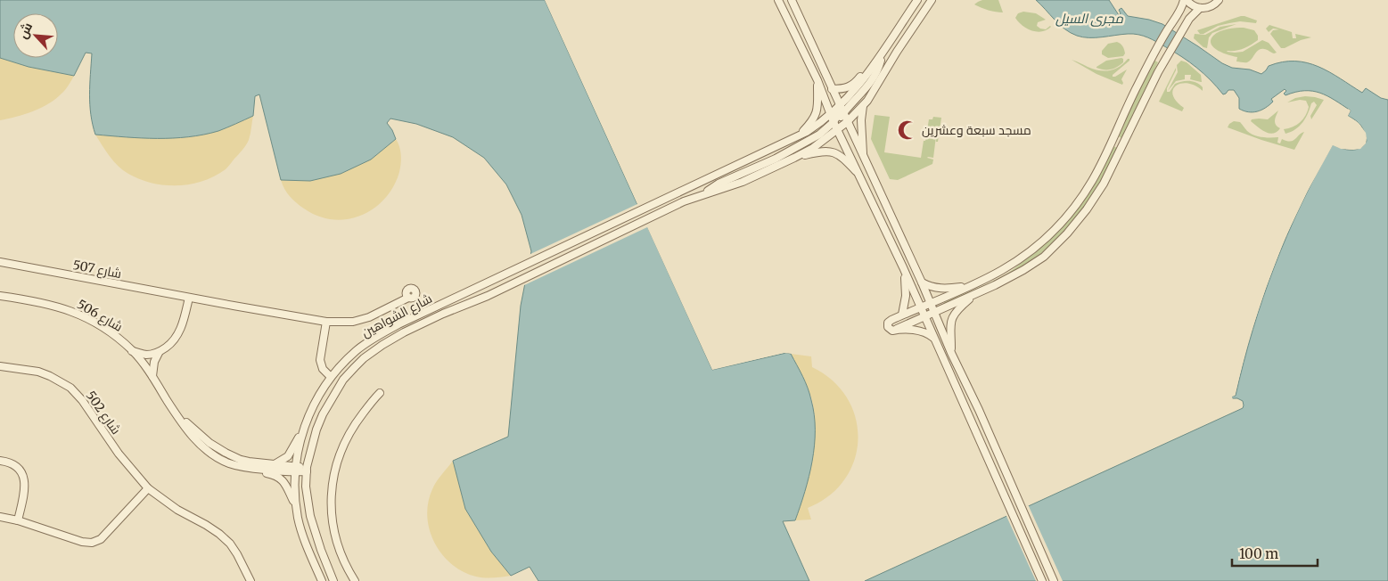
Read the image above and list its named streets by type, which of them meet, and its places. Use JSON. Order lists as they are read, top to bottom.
{
  "streets": {
    "street": [
      "شارع 507",
      "شارع 506",
      "شارع الشواهين",
      "شارع 502"
    ]
  },
  "crossings": [
    ["شارع 506", "شارع الشواهين"]
  ],
  "water": ["مجرى السيل"],
  "places": {
    "mosque": ["مسجد سبعة وعشرين"]
  },
  "scale_bar": "100 m",
  "north": "top left"
}
